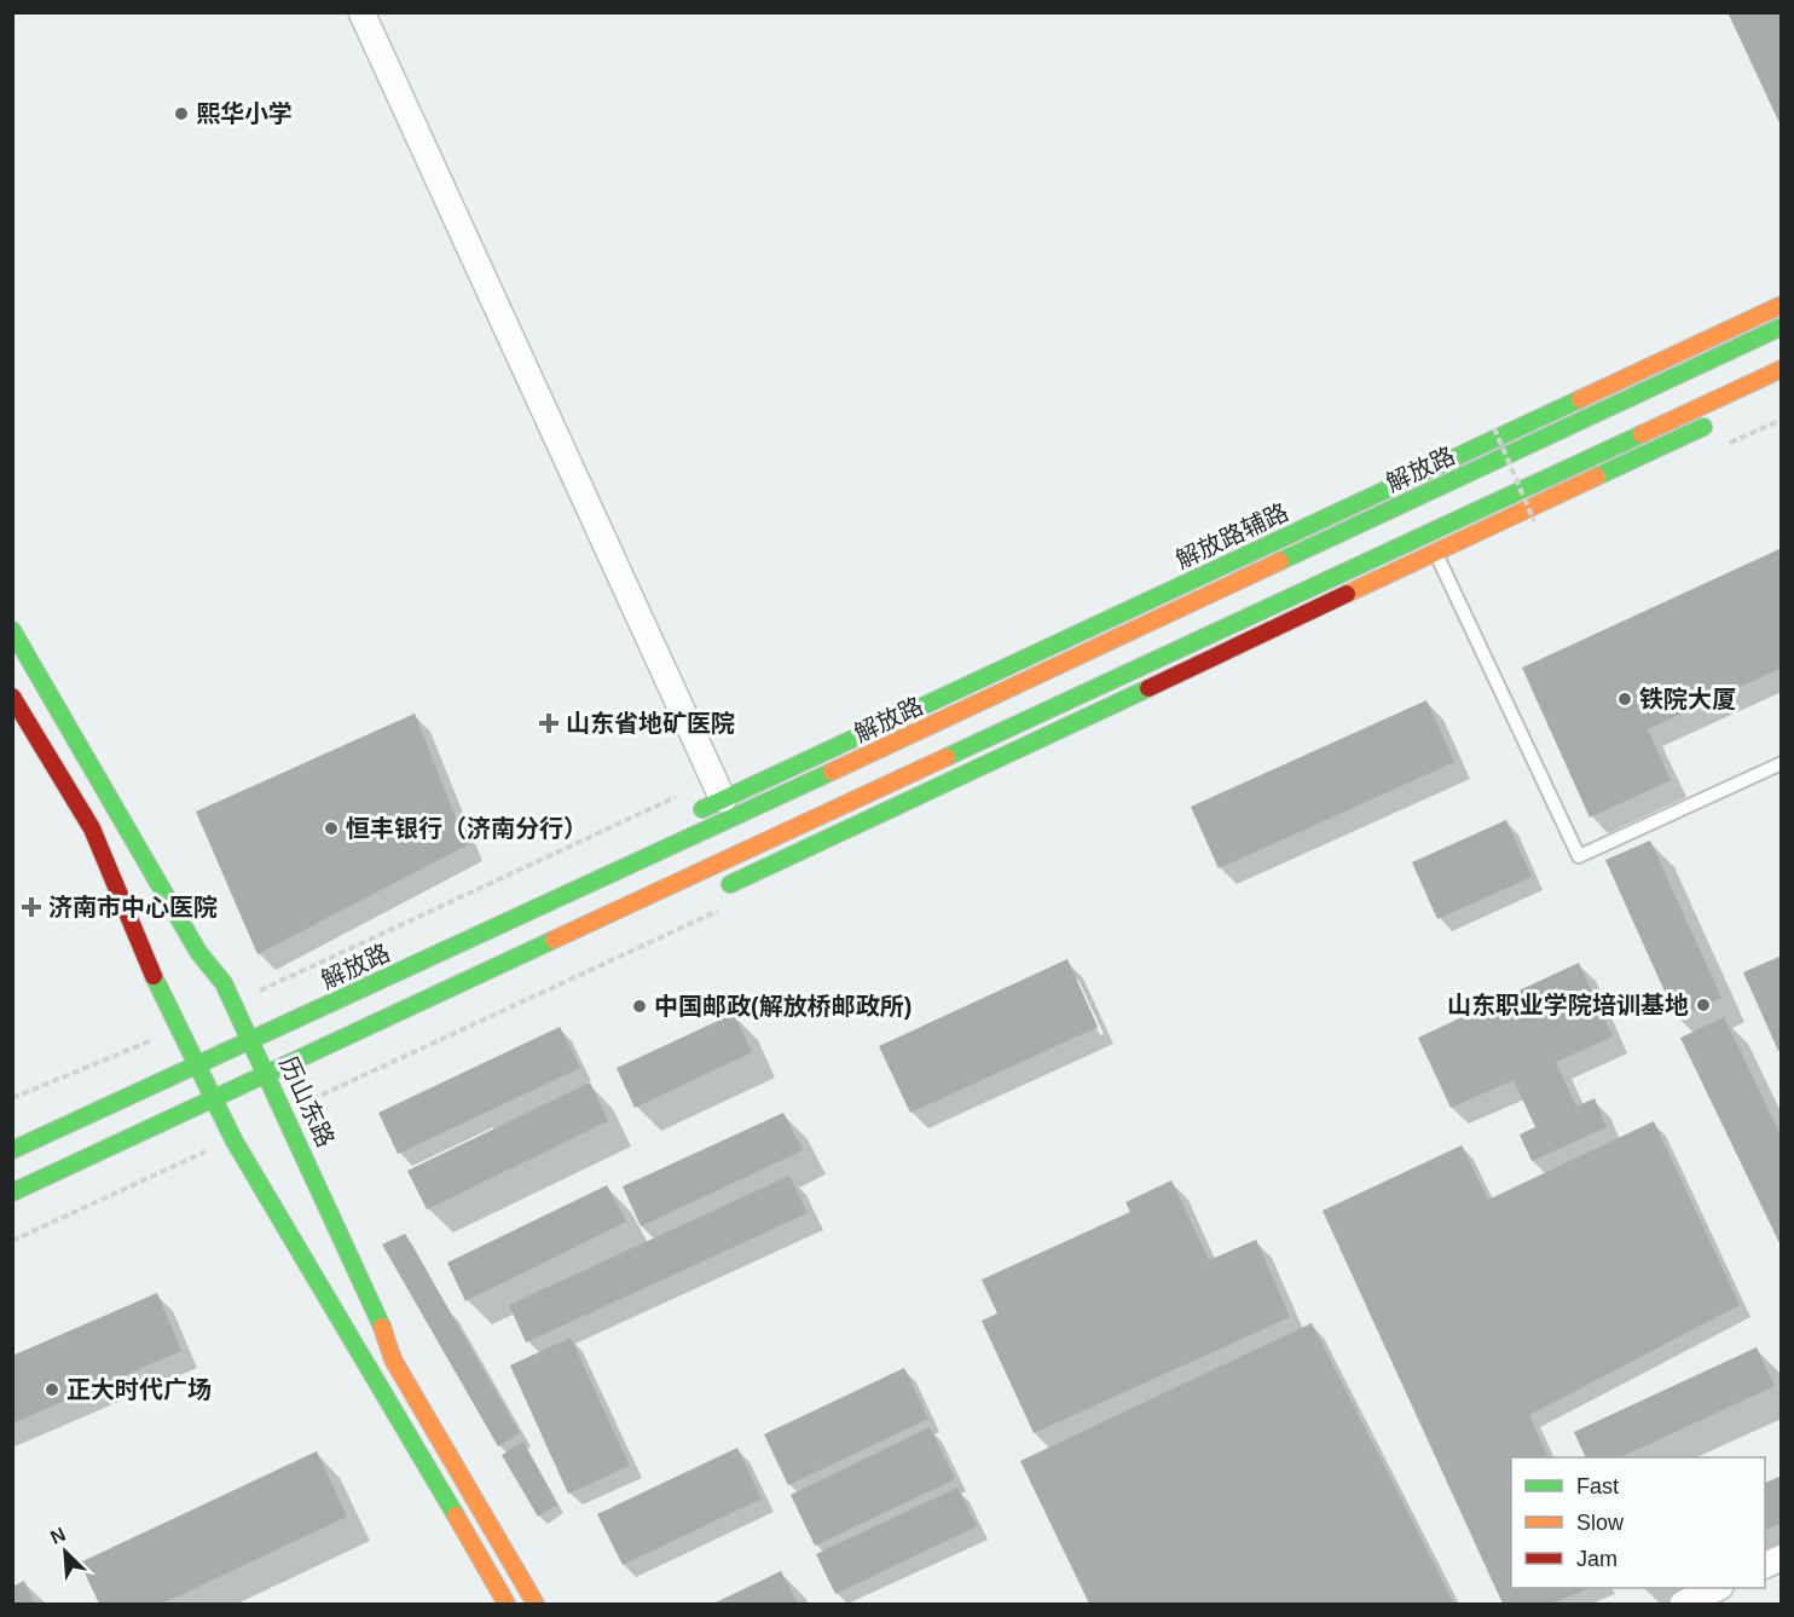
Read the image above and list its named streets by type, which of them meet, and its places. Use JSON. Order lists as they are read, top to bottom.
{
  "streets": {
    "street": ["解放路", "解放路辅路", "历山东路"]
  },
  "crossings": [
    ["解放路", "历山东路"]
  ],
  "places": {
    "other": [
      "熙华小学",
      "铁院大厦",
      "恒丰银行（济南分行）",
      "山东职业学院培训基地",
      "中国邮政(解放桥邮政所)",
      "正大时代广场"
    ],
    "health": ["山东省地矿医院", "济南市中心医院"]
  },
  "legend": ["Fast", "Slow", "Jam"],
  "north": "top left"
}
